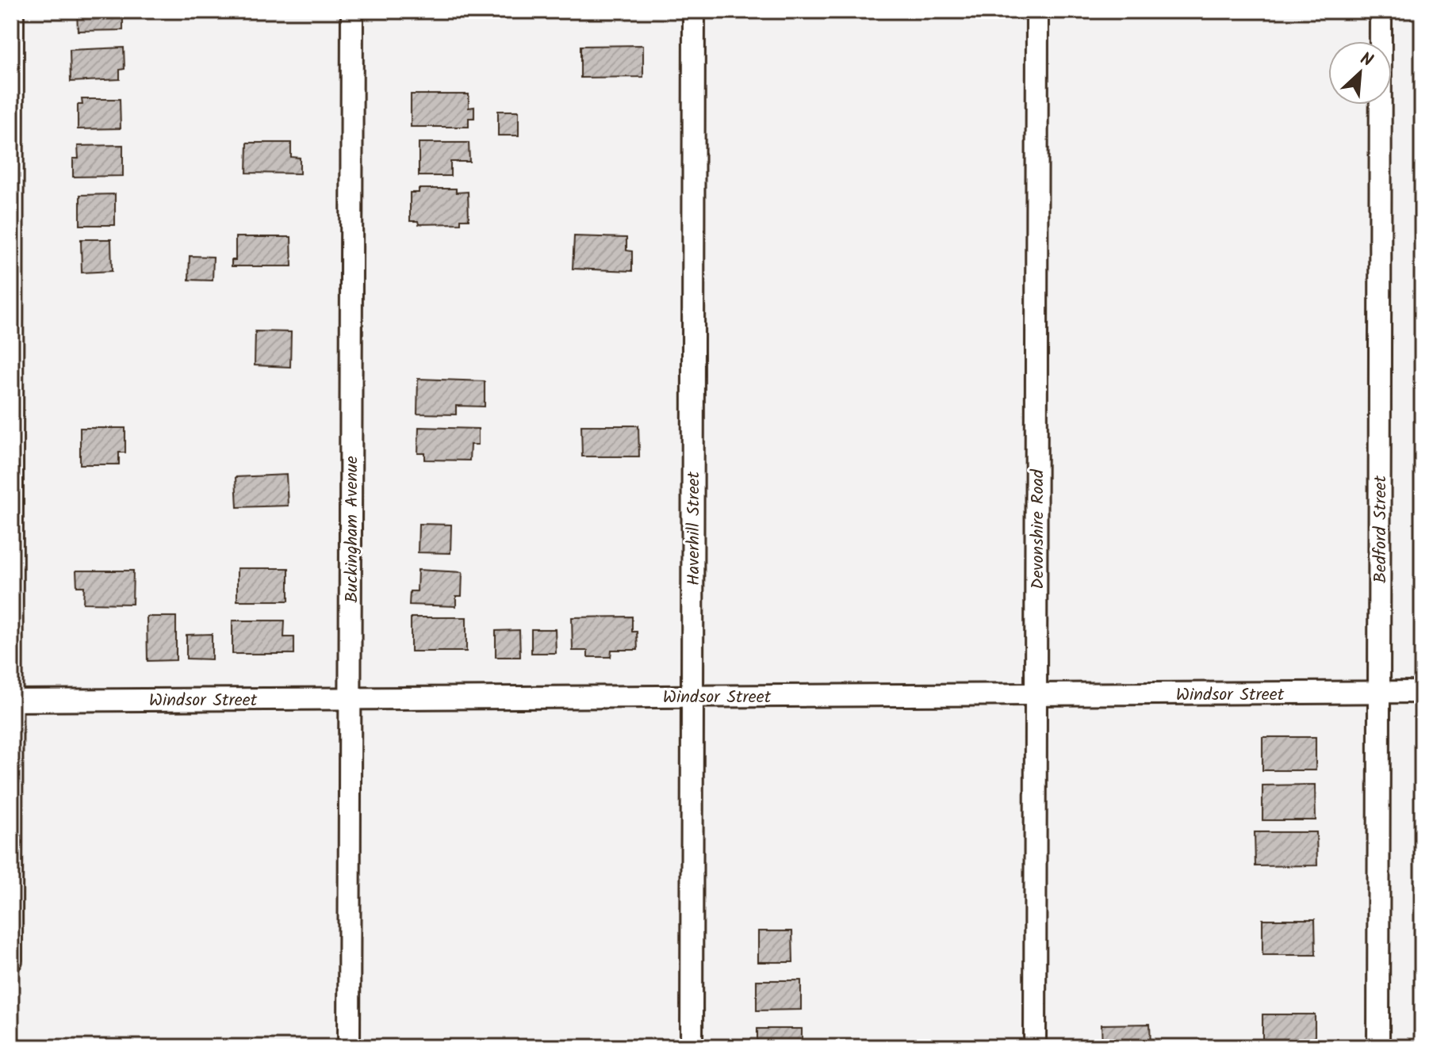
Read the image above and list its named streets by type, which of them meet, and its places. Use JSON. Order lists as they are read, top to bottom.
{
  "streets": {
    "street": [
      "Haverhill Street",
      "Buckingham Avenue",
      "Devonshire Road",
      "Bedford Street",
      "Windsor Street"
    ]
  },
  "crossings": [
    ["Haverhill Street", "Windsor Street"],
    ["Buckingham Avenue", "Windsor Street"],
    ["Devonshire Road", "Windsor Street"],
    ["Bedford Street", "Windsor Street"]
  ],
  "north": "top right"
}
